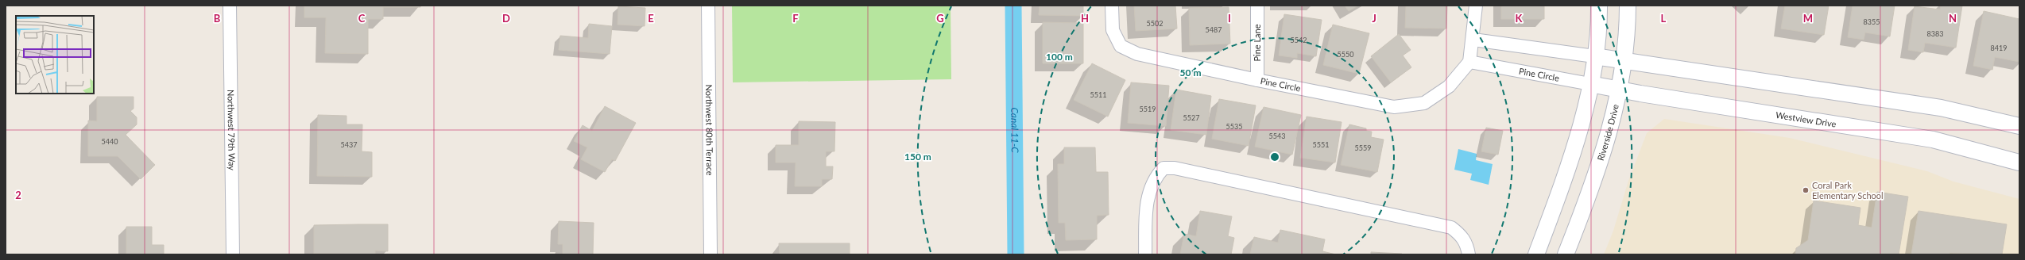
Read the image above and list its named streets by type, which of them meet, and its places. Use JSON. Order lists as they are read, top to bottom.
{
  "streets": {
    "street": [
      "Pine Lane",
      "Pine Circle",
      "Westview Drive",
      "Northwest 79th Way",
      "Northwest 80th Terrace",
      "Riverside Drive"
    ]
  },
  "crossings": [
    ["Pine Lane", "Pine Circle"],
    ["Pine Circle", "Westview Drive"],
    ["Westview Drive", "Riverside Drive"]
  ],
  "water": ["Canal 11-C"],
  "places": ["Coral Park Elementary School"],
  "house_numbers": [
    "8355",
    "5502",
    "5487",
    "8383",
    "5542",
    "8419",
    "5550",
    "5511",
    "5519",
    "5527",
    "5535",
    "5543",
    "5440",
    "5437",
    "5551",
    "5559"
  ],
  "grid": {
    "columns": [
      "B",
      "C",
      "D",
      "E",
      "F",
      "G",
      "H",
      "I",
      "J",
      "K",
      "L",
      "M",
      "N"
    ],
    "rows": ["2"]
  },
  "rings": ["100 m", "50 m", "150 m"]
}
